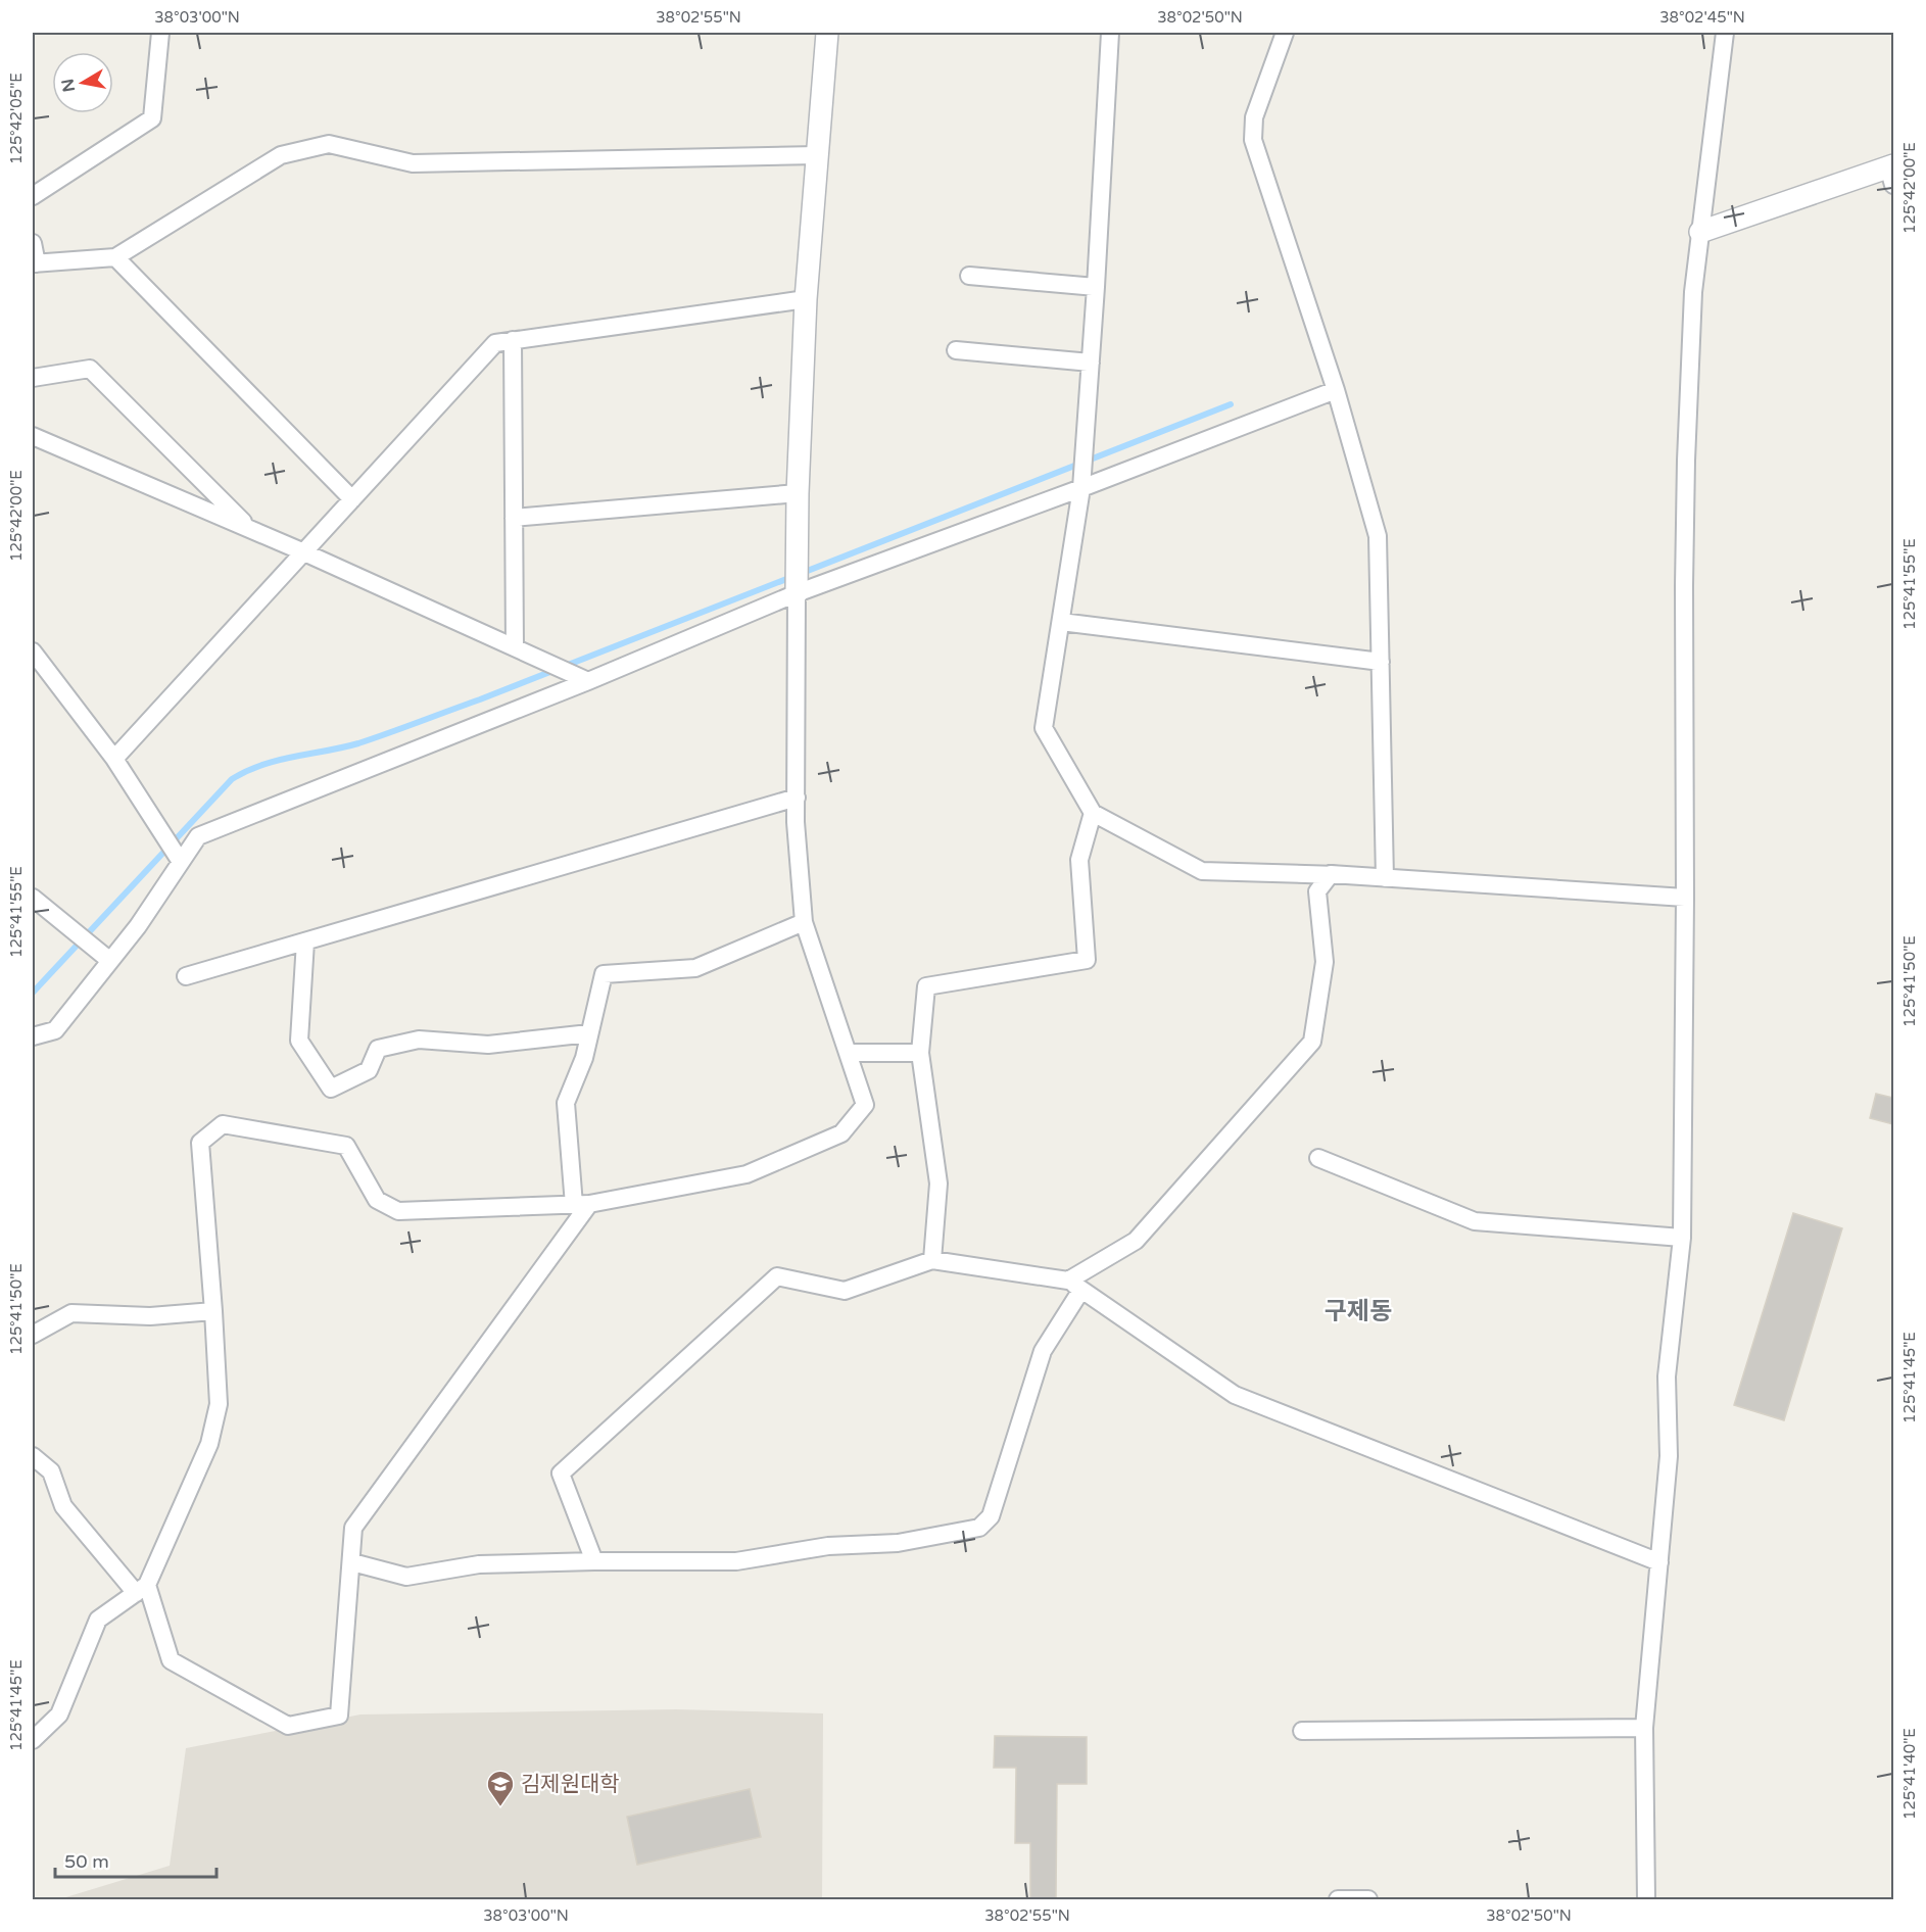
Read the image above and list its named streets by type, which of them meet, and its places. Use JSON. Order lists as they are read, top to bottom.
{
  "districts": ["구제동"],
  "places": {
    "school or university": ["김제원대학"]
  },
  "scale_bar": "50 m",
  "north": "left",
  "coordinates": [
    "38°03'00\"N",
    "38°02'55\"N",
    "38°02'50\"N",
    "38°02'45\"N",
    "125°42'05\"E",
    "125°42'00\"E",
    "125°41'55\"E",
    "125°41'50\"E",
    "125°41'45\"E",
    "125°41'40\"E"
  ]
}
